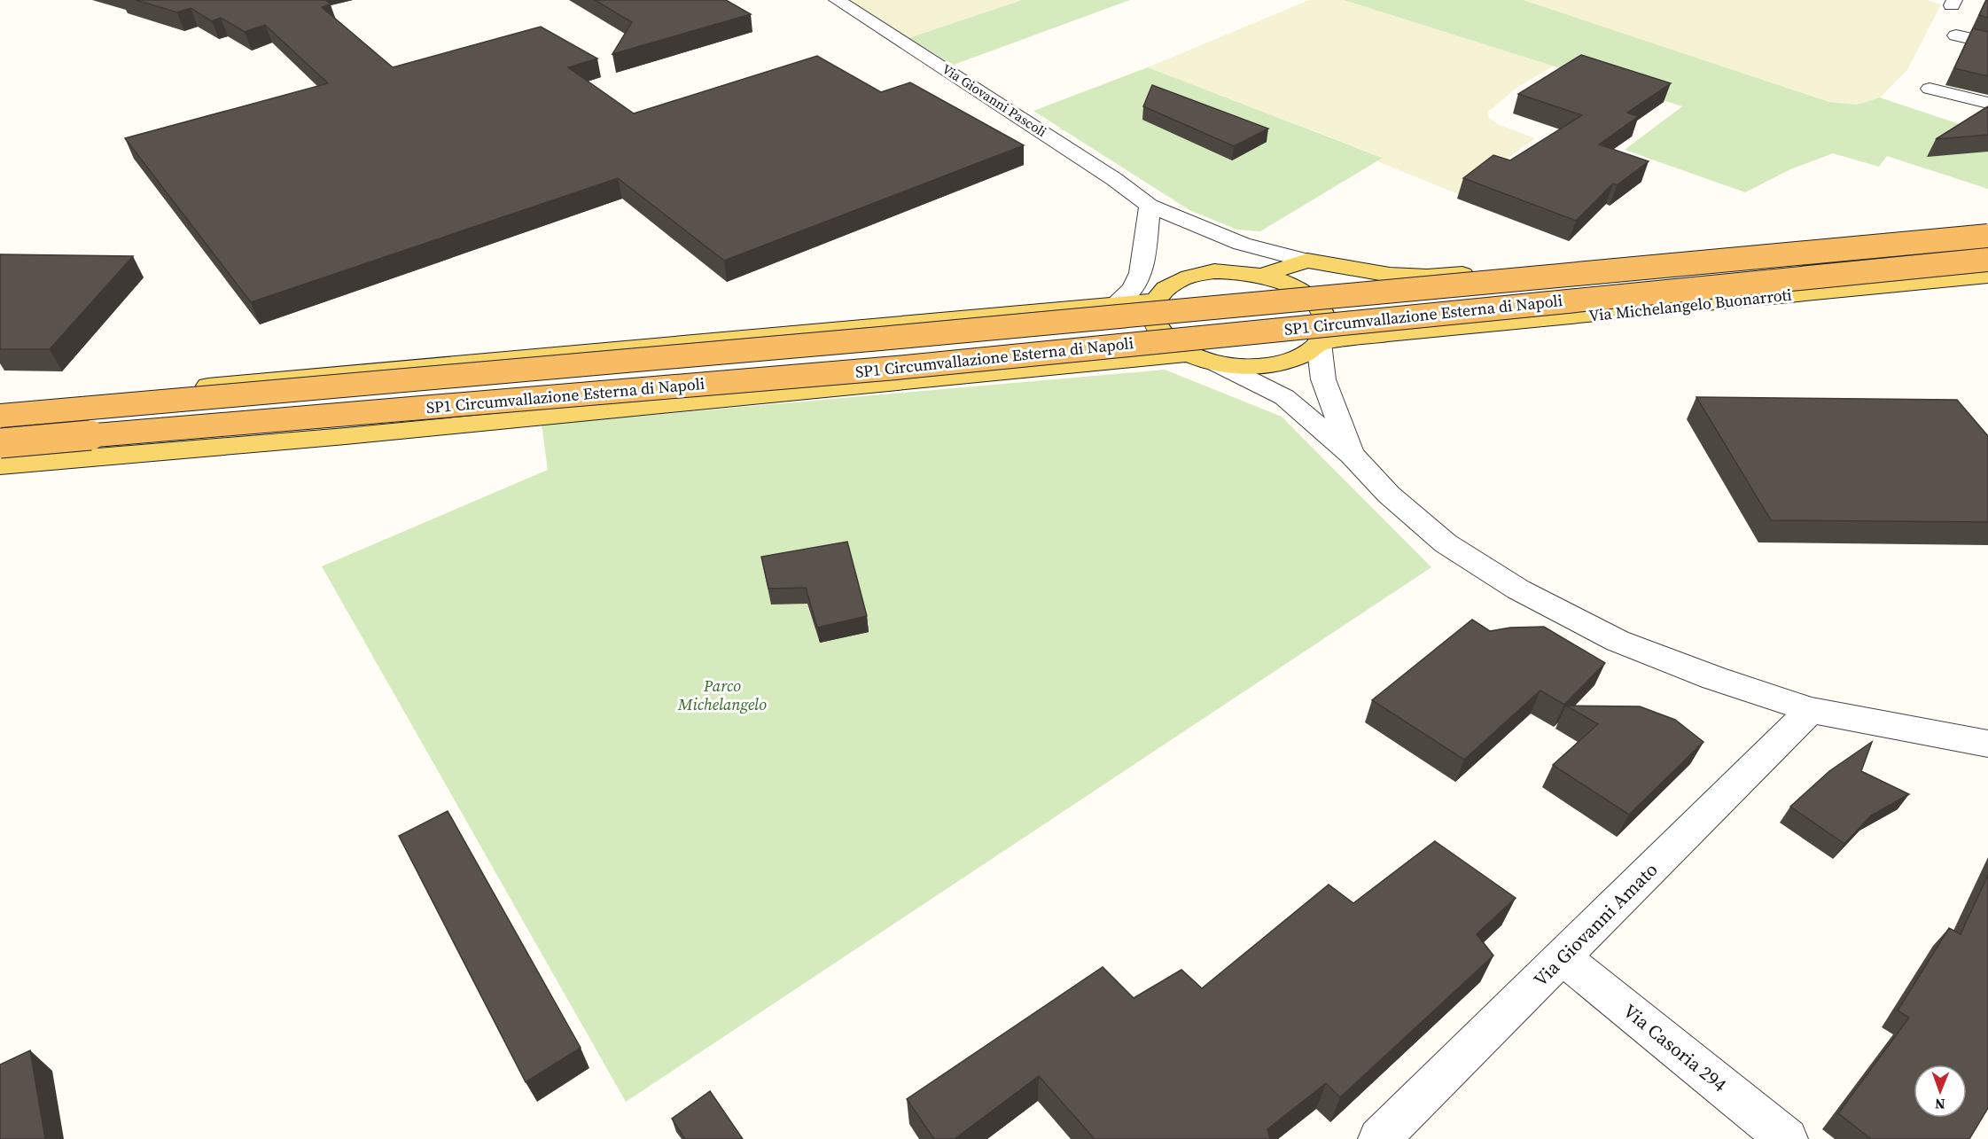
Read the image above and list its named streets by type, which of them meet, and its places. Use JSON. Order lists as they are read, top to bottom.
{
  "streets": {
    "highway": ["SP1 Circumvallazione Esterna di Napoli"],
    "main road": ["Via Michelangelo Buonarroti"],
    "street": ["Via Giovanni Pascoli", "Via Giovanni Amato", "Via Casoria 294"]
  },
  "crossings": [
    ["Via Giovanni Amato", "Via Casoria 294"]
  ],
  "parks": ["Parco Michelangelo"],
  "north": "bottom"
}
